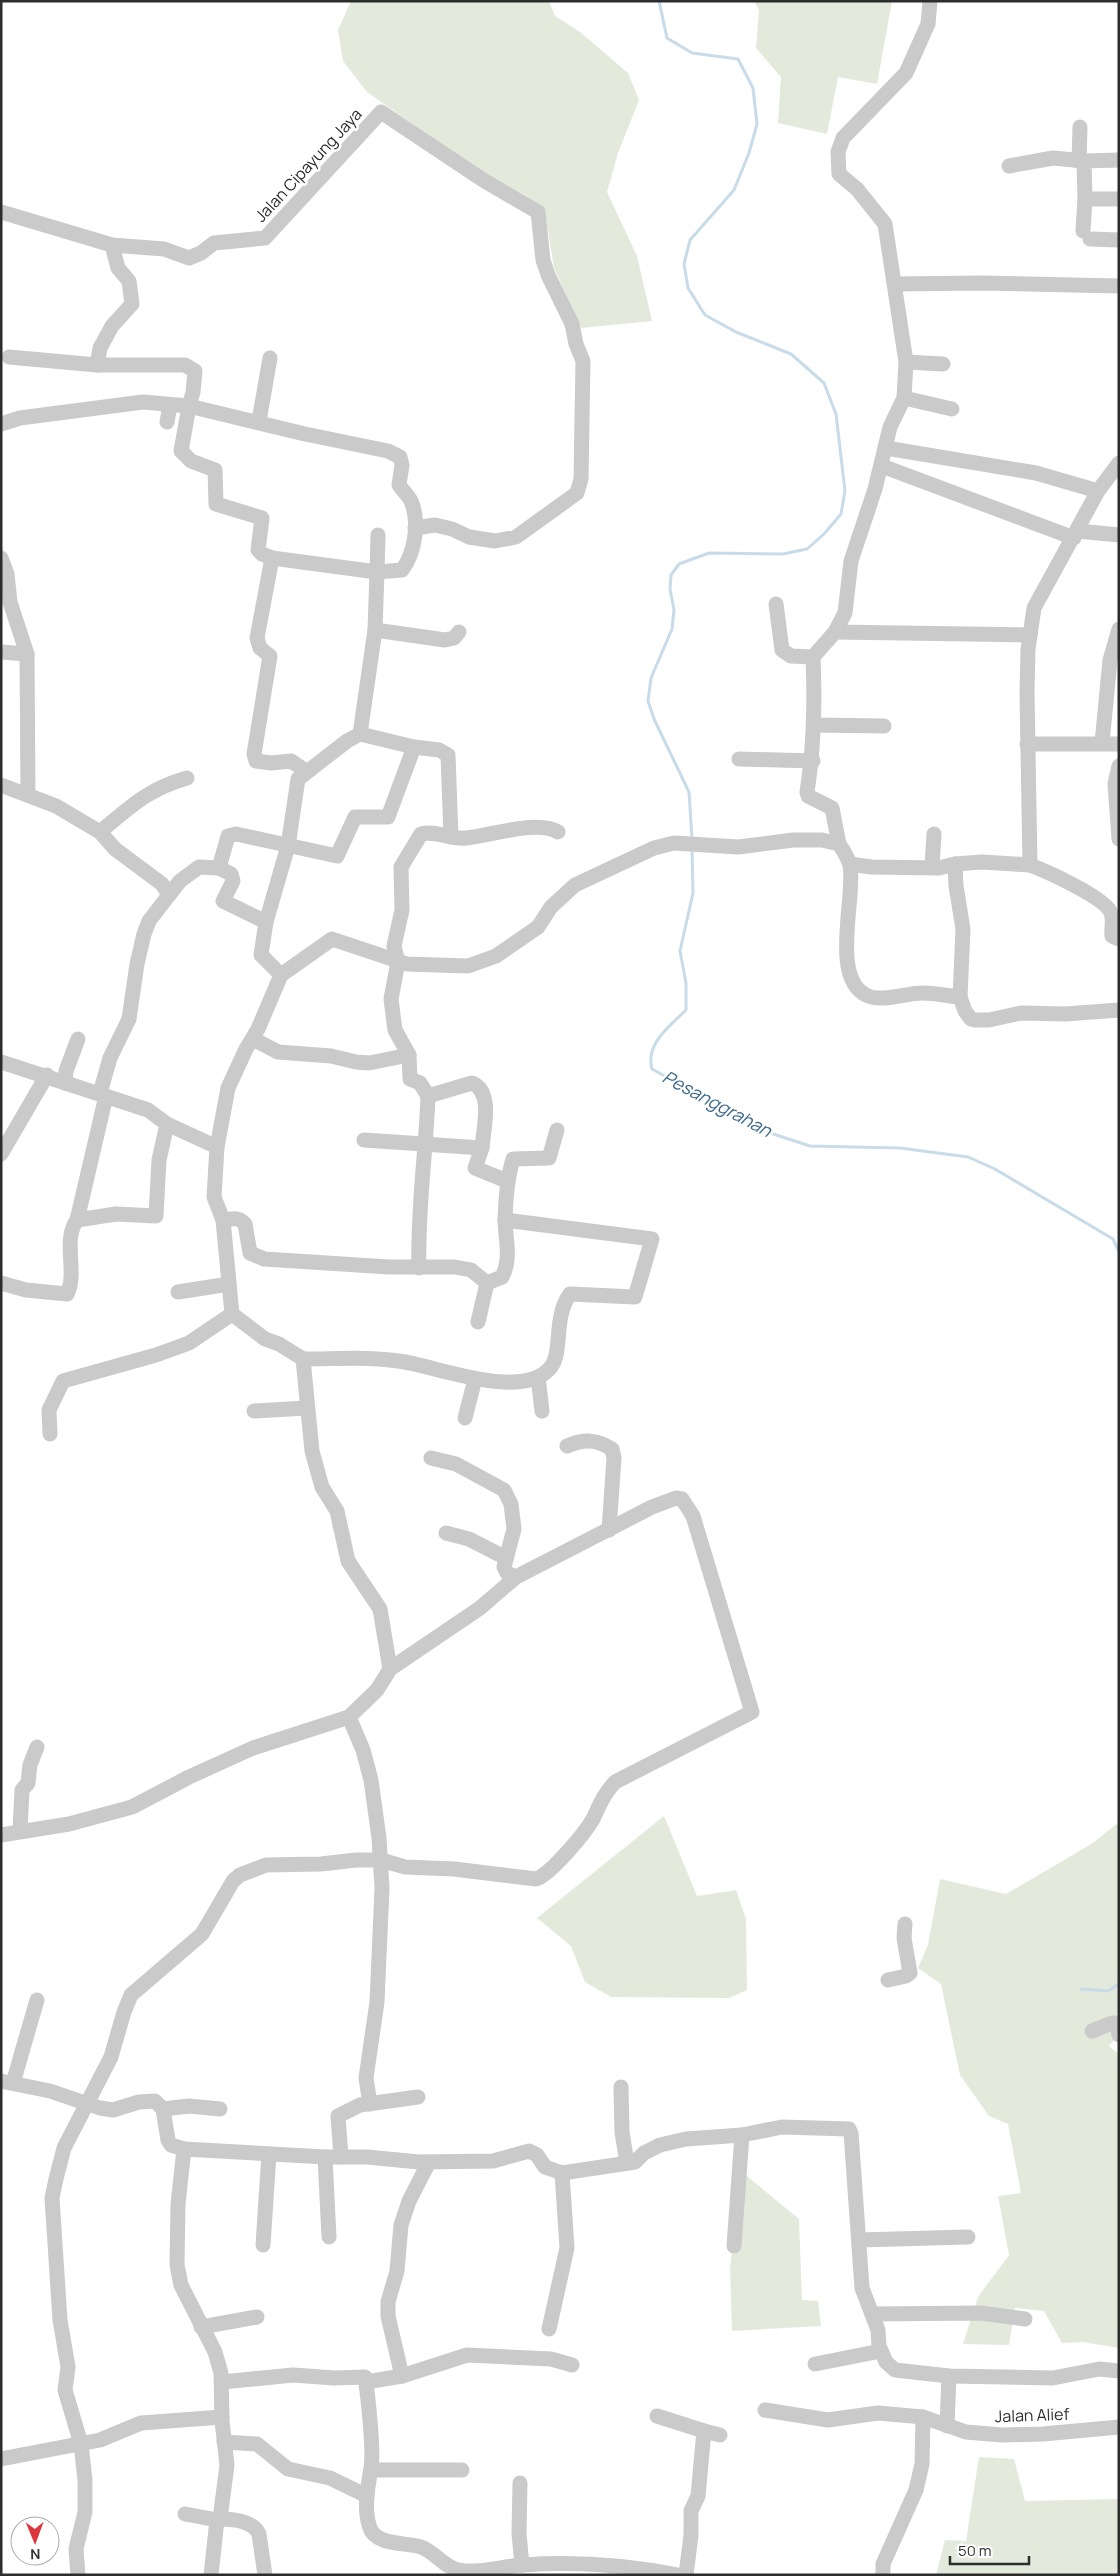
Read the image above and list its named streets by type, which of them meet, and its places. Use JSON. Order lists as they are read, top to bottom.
{
  "streets": {
    "street": ["Jalan Cipayung Jaya", "Jalan Alief"]
  },
  "water": ["Pesanggrahan"],
  "scale_bar": "50 m",
  "north": "bottom"
}
